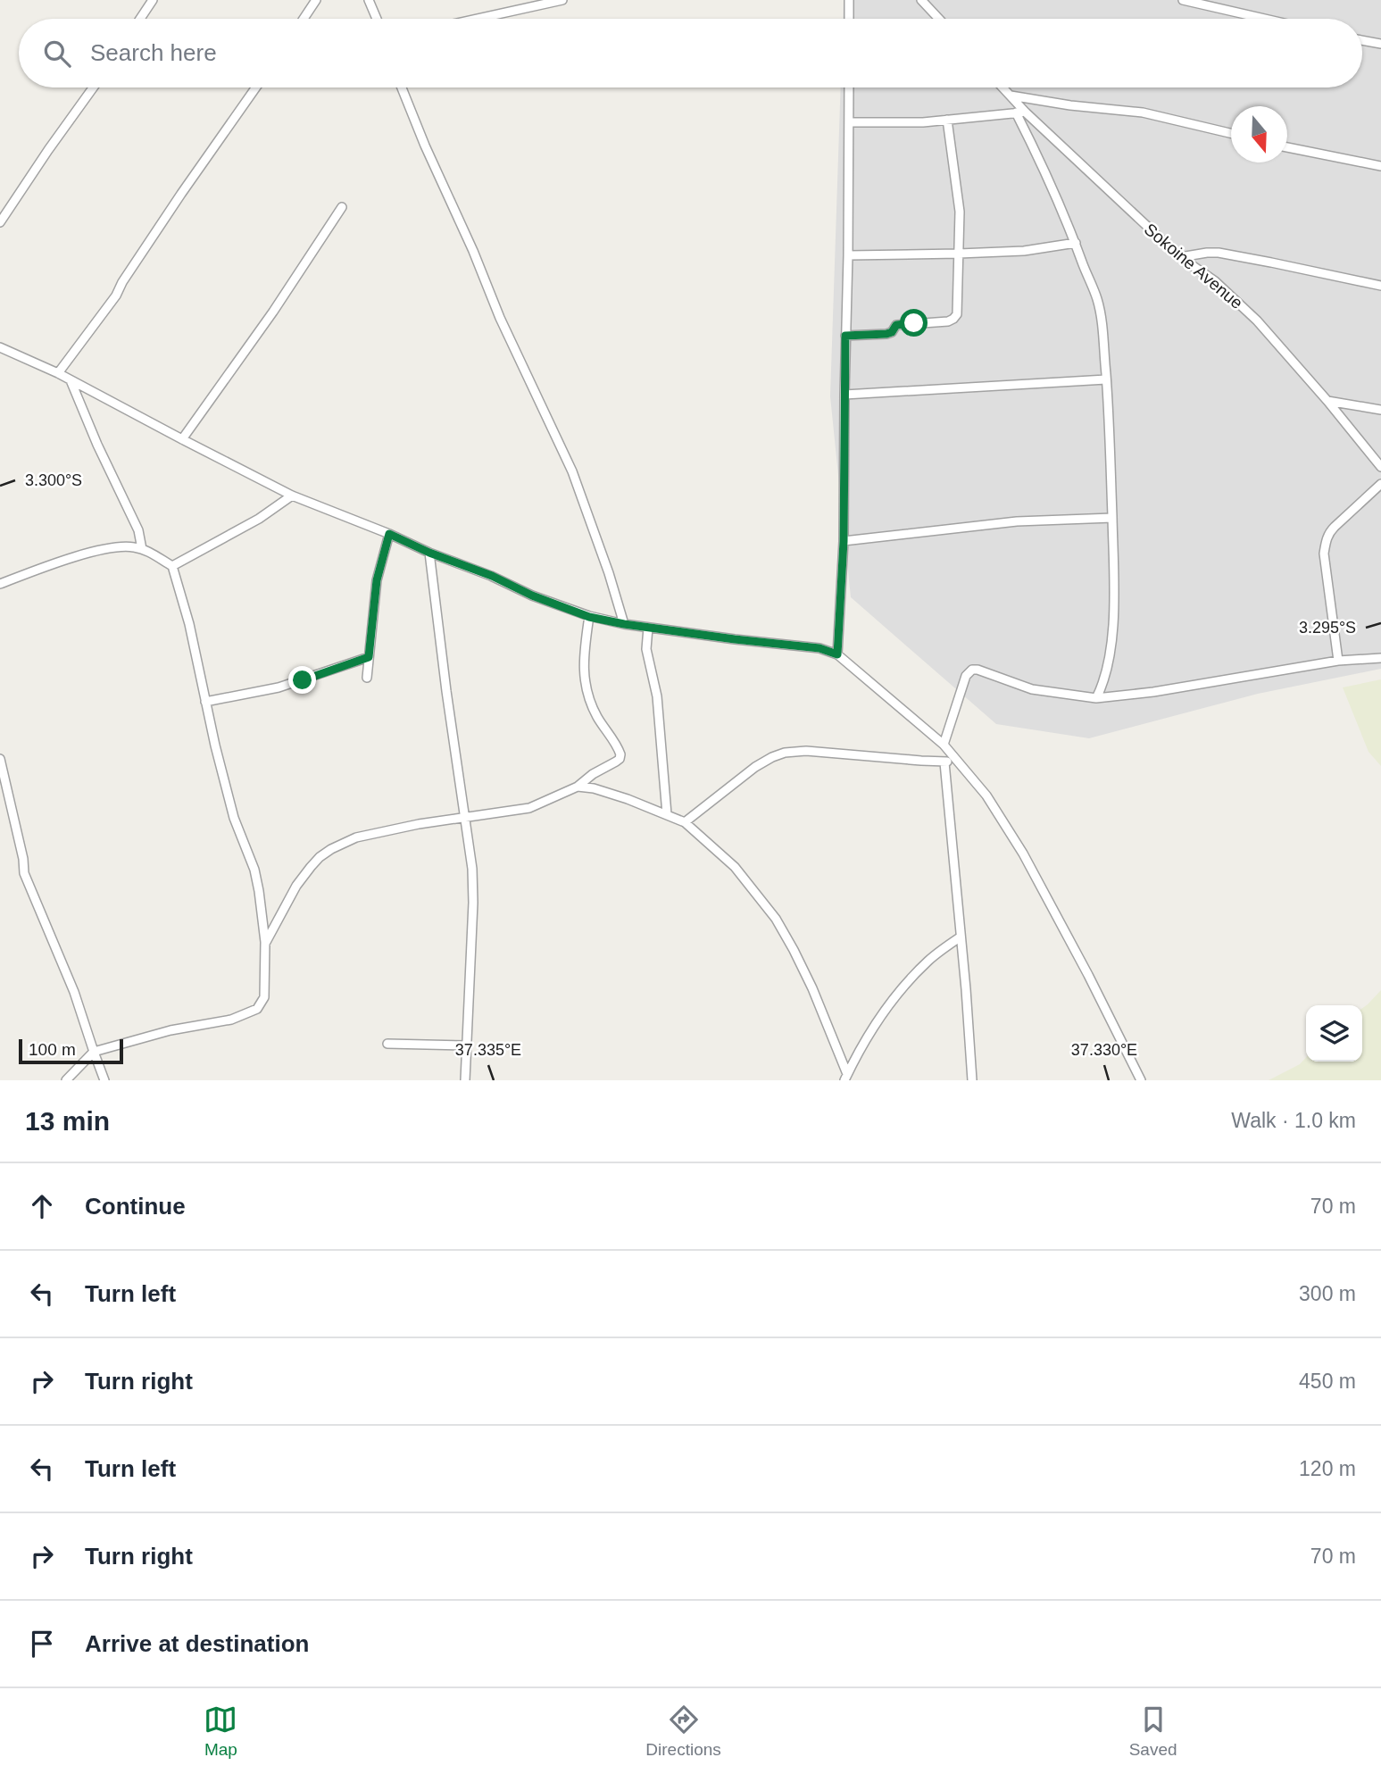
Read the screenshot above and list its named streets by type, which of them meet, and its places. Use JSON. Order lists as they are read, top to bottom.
{
  "streets": {
    "street": ["Sokoine Avenue"]
  },
  "scale_bar": "100 m",
  "north": "bottom",
  "page": {
    "search": "Search here",
    "scale": "100 m",
    "heading": ["13 min", "Walk · 1.0 km"],
    "list": [
      ["Continue", "70 m"],
      ["Turn left", "300 m"],
      ["Turn right", "450 m"],
      ["Turn left", "120 m"],
      ["Turn right", "70 m"],
      "Arrive at destination"
    ],
    "nav": ["Map", "Directions", "Saved"]
  },
  "coordinates": [
    "3.300°S",
    "3.295°S",
    "37.335°E",
    "37.330°E"
  ]
}
